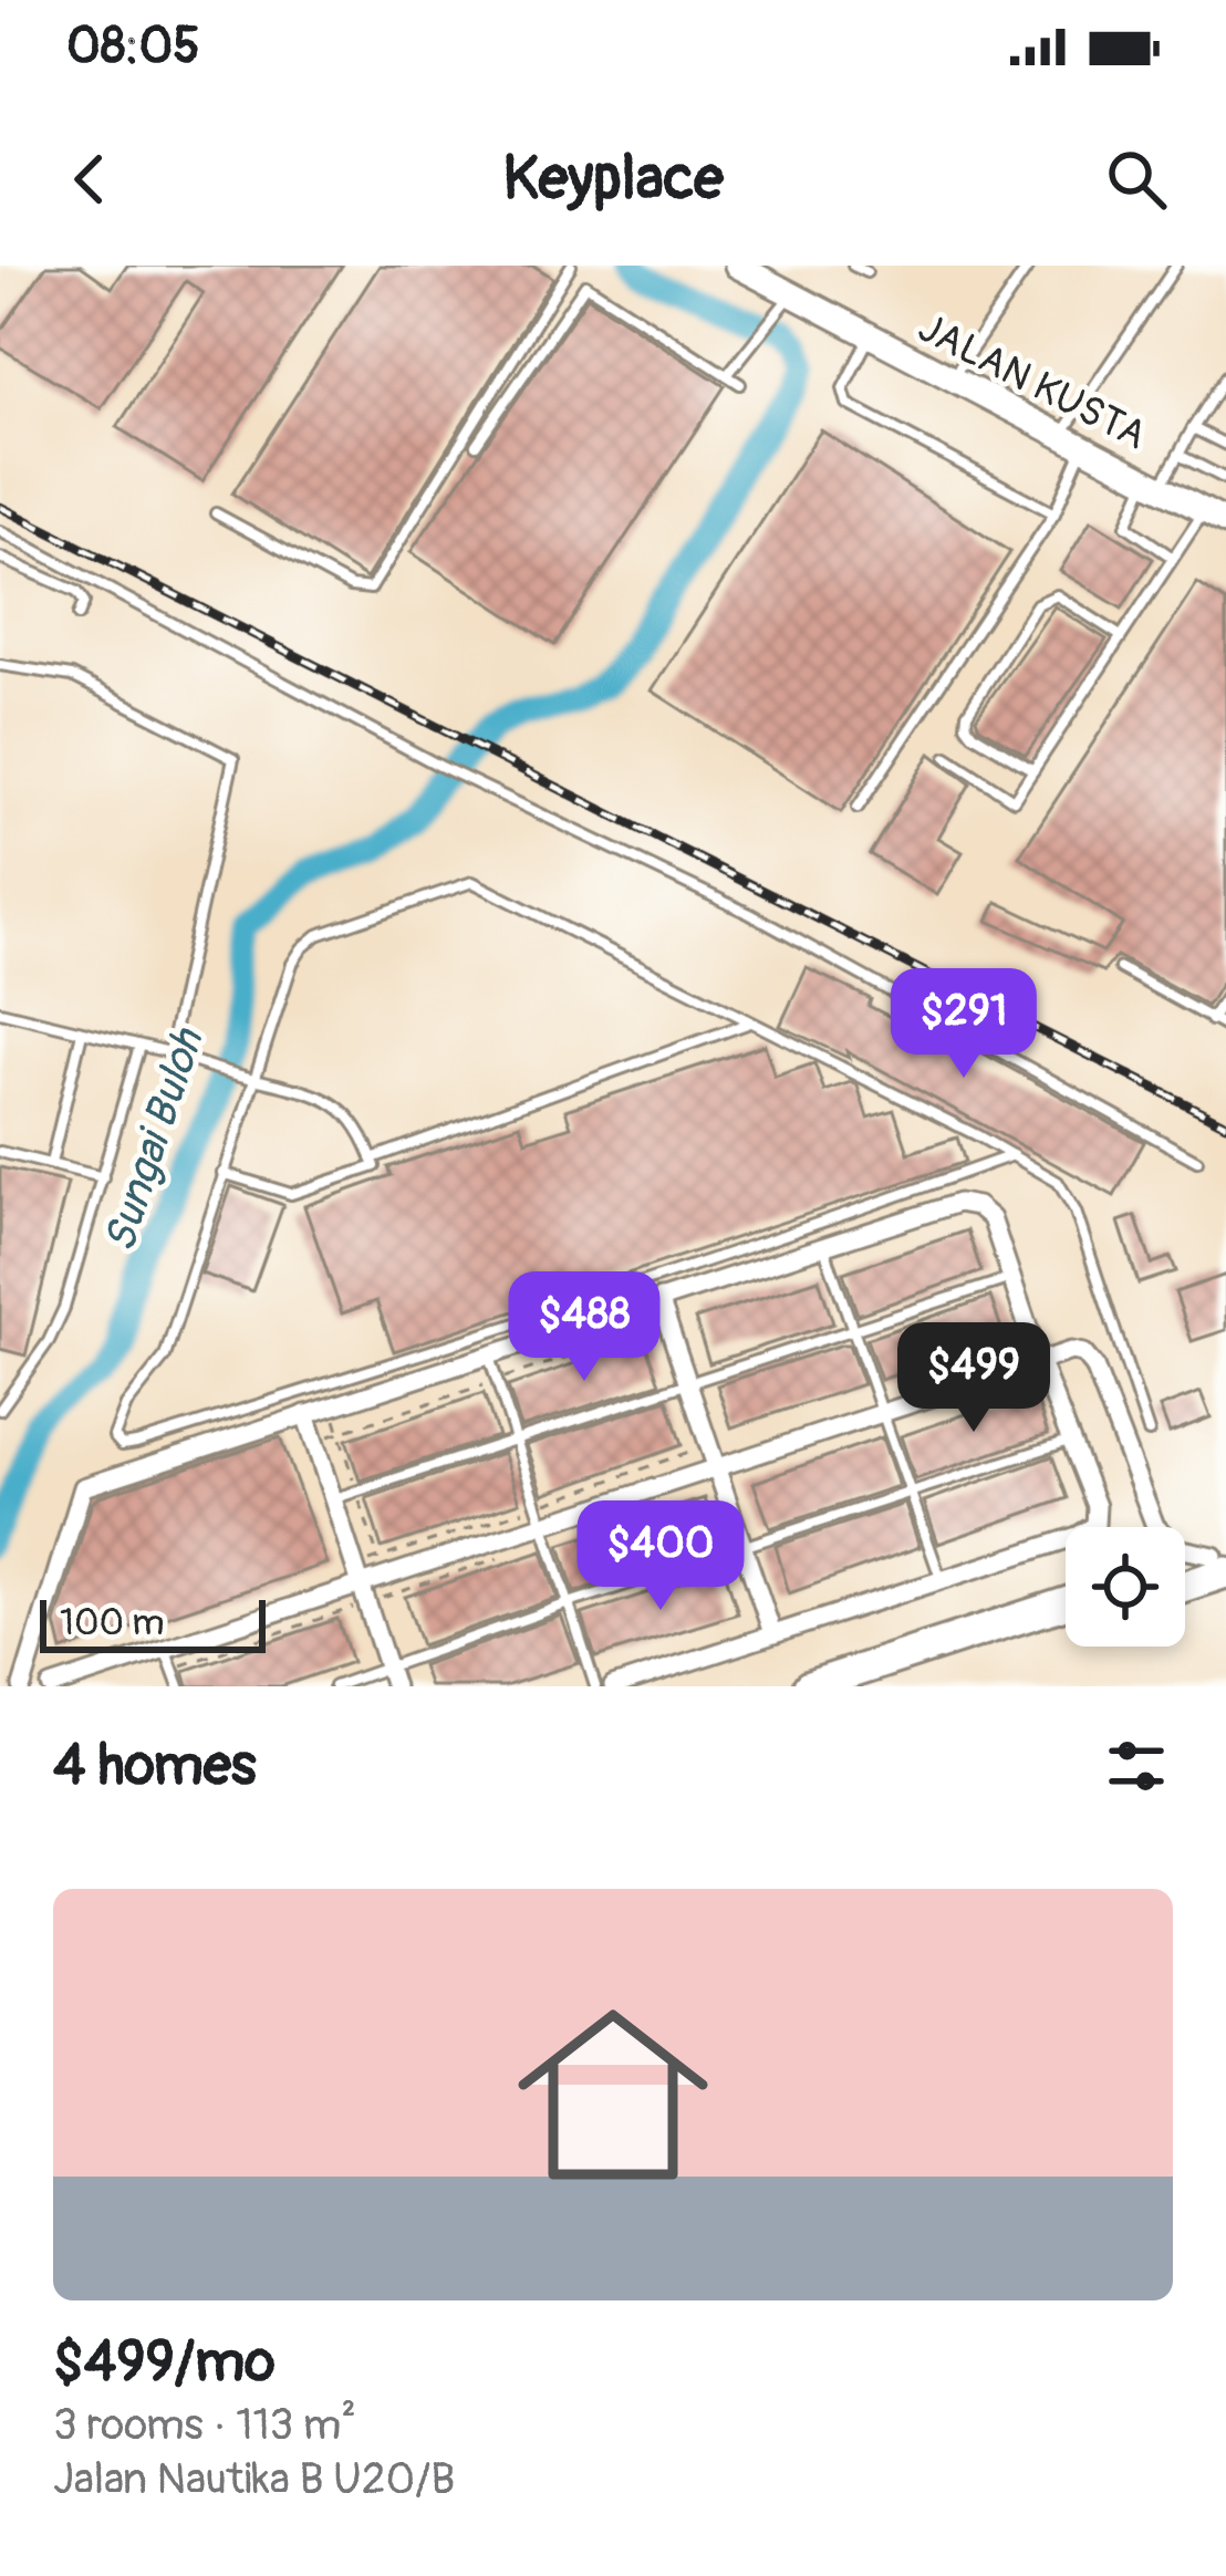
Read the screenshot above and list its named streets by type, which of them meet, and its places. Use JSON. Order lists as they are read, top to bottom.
{
  "streets": {
    "street": ["JALAN KUSTA"]
  },
  "water": ["Sungai Buloh"],
  "scale_bar": "100 m",
  "page": {
    "status": "08:05",
    "header": "Keyplace",
    "price": [
      "$291",
      "$488",
      "$499",
      "$400"
    ],
    "scale": "100 m",
    "heading": "4 homes",
    "list": [
      {
        "name": "$499/mo",
        "note": "3 rooms · 113 m² · Jalan Nautika B U20/B"
      }
    ]
  }
}
